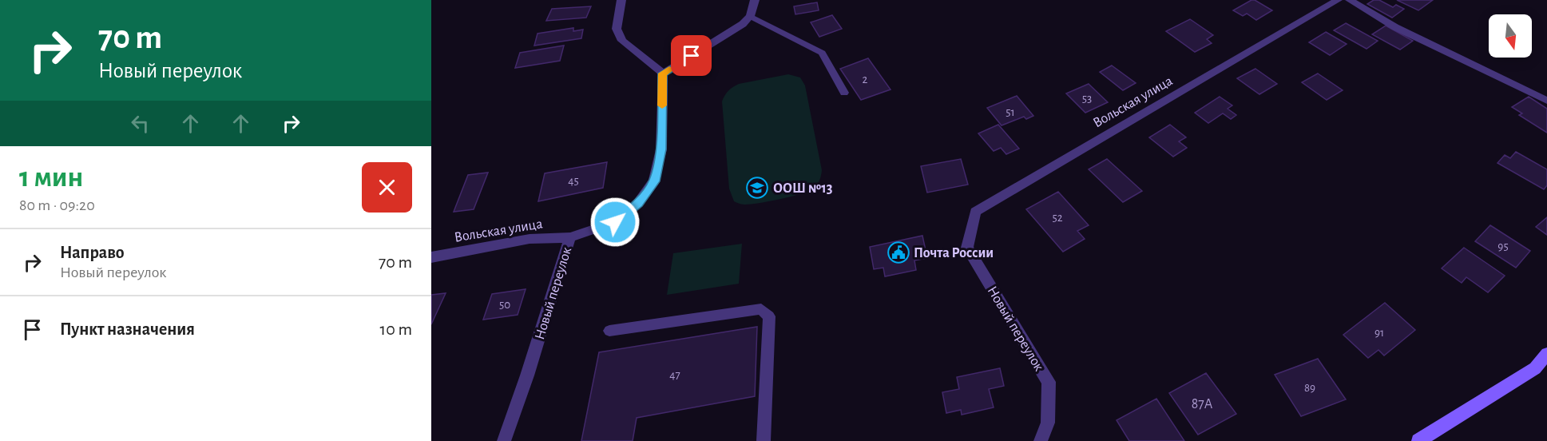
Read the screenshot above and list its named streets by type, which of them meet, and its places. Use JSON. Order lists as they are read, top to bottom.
{
  "streets": {
    "street": ["Вольская улица", "Новый переулок"]
  },
  "crossings": [
    ["Вольская улица", "Новый переулок"]
  ],
  "places": {
    "school or university": ["ООШ №13"],
    "public building": ["Почта России"]
  },
  "house_numbers": [
    "2",
    "53",
    "51",
    "45",
    "52",
    "95",
    "50",
    "91",
    "47",
    "89",
    "87А"
  ],
  "north": "bottom",
  "page": {
    "turn": ["70 m", "Новый переулок"],
    "heading": ["1 мин", "80 m · 09:20"],
    "list": [
      {
        "name": "Направо",
        "note": "Новый переулок",
        "value": "70 m"
      },
      {
        "name": "Пункт назначения",
        "value": "10 m"
      }
    ]
  }
}
